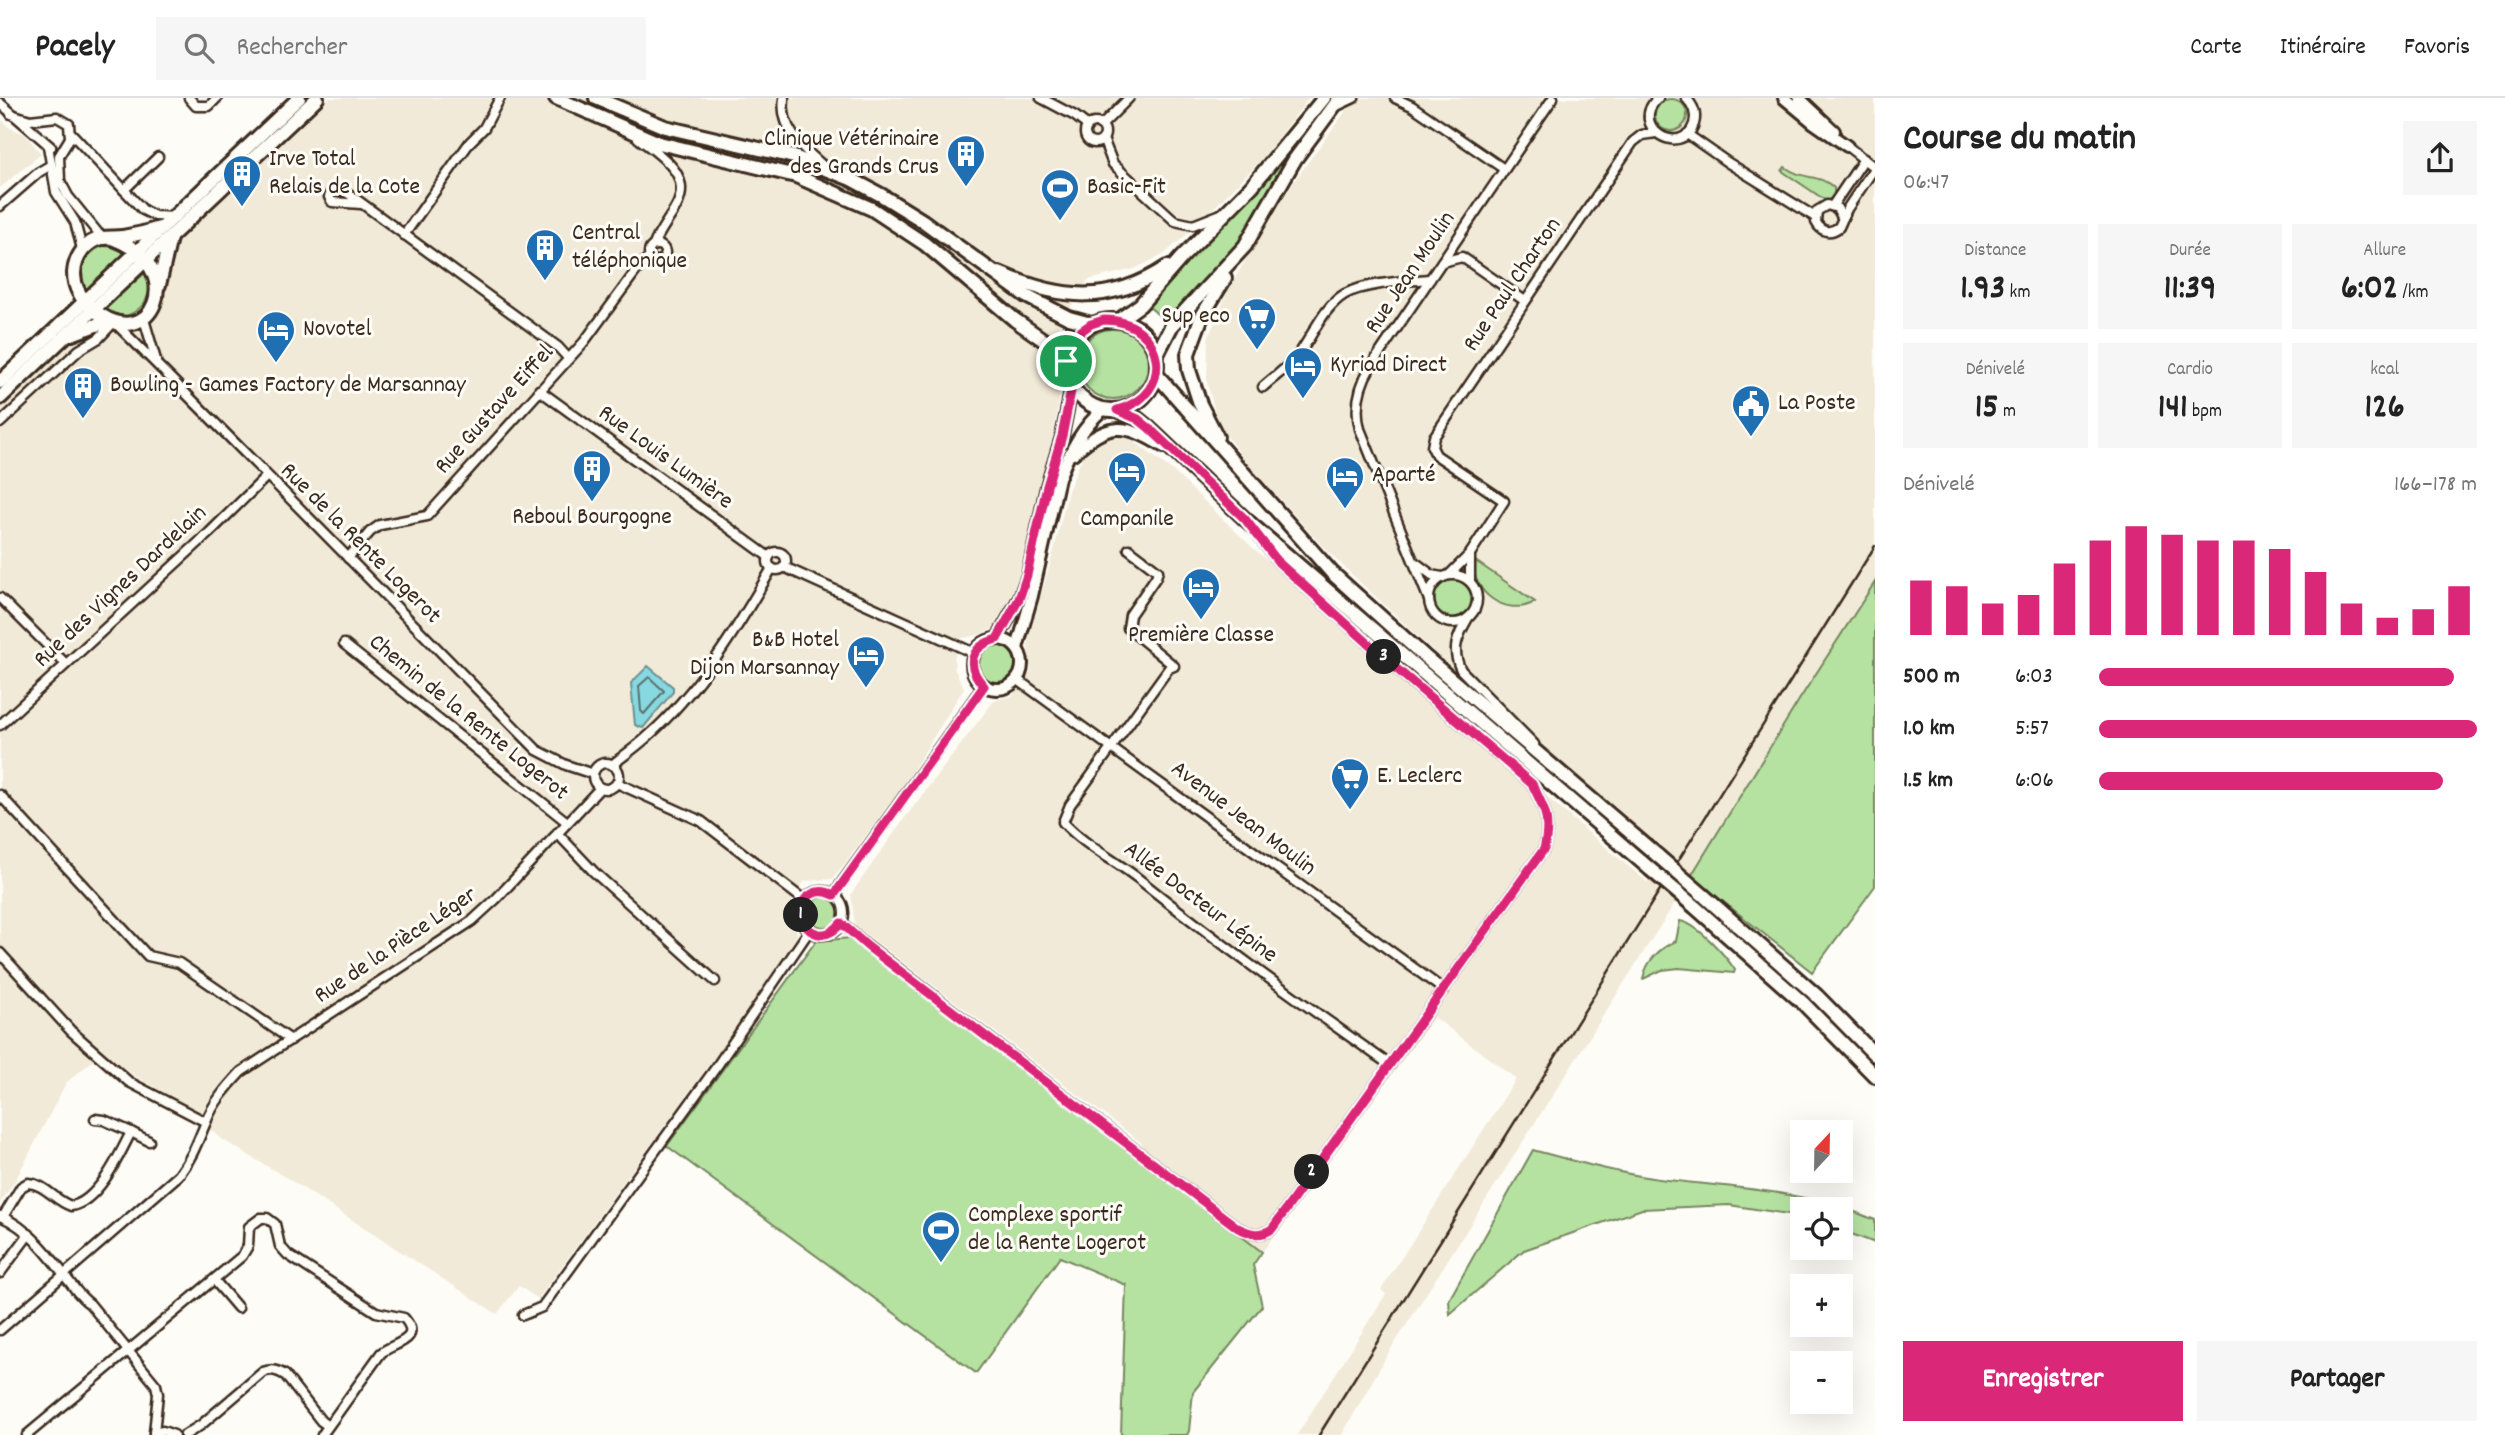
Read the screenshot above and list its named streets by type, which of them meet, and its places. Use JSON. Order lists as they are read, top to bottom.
{
  "streets": {
    "street": [
      "Rue Jean Moulin",
      "Rue Paul Charton",
      "Rue Gustave Eiffel",
      "Rue Louis Lumière",
      "Rue de la Rente Logerot",
      "Rue des Vignes Dardelain",
      "Chemin de la Rente Logerot",
      "Avenue Jean Moulin",
      "Allée Docteur Lépine",
      "Rue de la Pièce Léger"
    ]
  },
  "crossings": [
    ["Rue Jean Moulin", "Rue Paul Charton"],
    ["Rue Gustave Eiffel", "Rue Louis Lumière"],
    ["Rue Gustave Eiffel", "Rue de la Rente Logerot"],
    ["Rue de la Rente Logerot", "Rue des Vignes Dardelain"],
    ["Rue de la Rente Logerot", "Rue de la Pièce Léger"],
    ["Chemin de la Rente Logerot", "Rue de la Pièce Léger"],
    ["Avenue Jean Moulin", "Allée Docteur Lépine"]
  ],
  "places": {
    "building": [
      "Clinique Vétérinaire des Grands Crus",
      "Irve Total Relais de la Cote",
      "Central téléphonique",
      "Bowling - Games Factory de Marsannay",
      "Reboul Bourgogne"
    ],
    "sports": ["Basic-Fit", "Complexe sportif de la Rente Logerot"],
    "supermarket": ["Sup eco", "E. Leclerc"],
    "hotel": [
      "Novotel",
      "Kyriad Direct",
      "Campanile",
      "Aparté",
      "Première Classe",
      "B&B Hotel Dijon Marsannay"
    ],
    "public building": ["La Poste"]
  },
  "north": "top",
  "page": {
    "header": "Pacely",
    "search": "Rechercher",
    "nav": ["Carte", "Itinéraire", "Favoris"],
    "heading": ["Course du matin", "06:47"],
    "stats": [
      ["Distance", "1.93 km"],
      ["Durée", "11:39"],
      ["Allure", "6:02 /km"],
      ["Dénivelé", "15 m"],
      ["Cardio", "141 bpm"],
      ["kcal", "126"]
    ],
    "chart": ["Dénivelé", "166–178 m"],
    "pins": ["3", "1", "2"],
    "list": [
      {
        "name": "500 m",
        "note": "6:03"
      },
      {
        "name": "1.0 km",
        "note": "5:57"
      },
      {
        "name": "1.5 km",
        "note": "6:06"
      }
    ],
    "map_buttons": ["+", "−"],
    "buttons": ["Enregistrer", "Partager"]
  }
}
